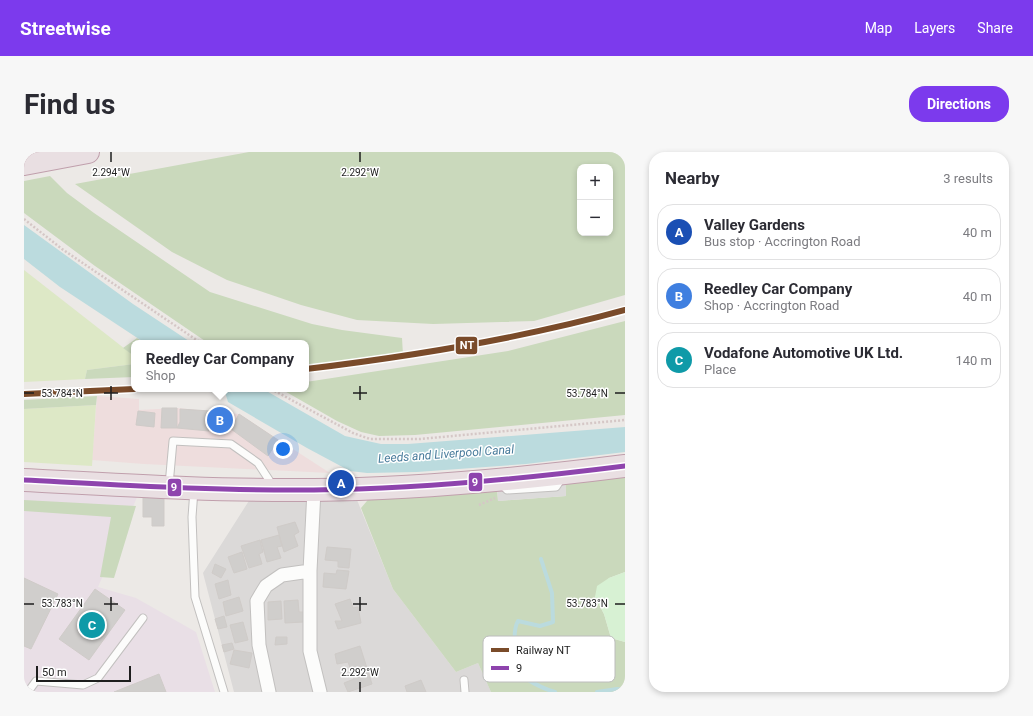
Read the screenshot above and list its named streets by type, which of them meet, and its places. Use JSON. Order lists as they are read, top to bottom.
{
  "water": ["Leeds and Liverpool Canal"],
  "lines": ["rail line NT", "transit line 9"],
  "legend": ["Railway NT", "9"],
  "scale_bar": "50 m",
  "page": {
    "header": "Streetwise",
    "nav": ["Map", "Layers", "Share"],
    "buttons": "Directions",
    "title": "Find us",
    "heading": ["Nearby", "3 results"],
    "map_buttons": ["+", "−"],
    "list": [
      {
        "mark": "A",
        "name": "Valley Gardens",
        "note": "Bus stop · Accrington Road",
        "value": "40 m"
      },
      {
        "mark": "B",
        "name": "Reedley Car Company",
        "note": "Shop · Accrington Road",
        "value": "40 m"
      },
      {
        "mark": "C",
        "name": "Vodafone Automotive UK Ltd.",
        "note": "Place",
        "value": "140 m"
      }
    ],
    "popup": ["Reedley Car Company", "Shop"],
    "pins": ["B", "A", "C"],
    "scale": "50 m"
  },
  "coordinates": [
    "2.294°W",
    "2.292°W",
    "53.784°N",
    "53.783°N"
  ]
}
